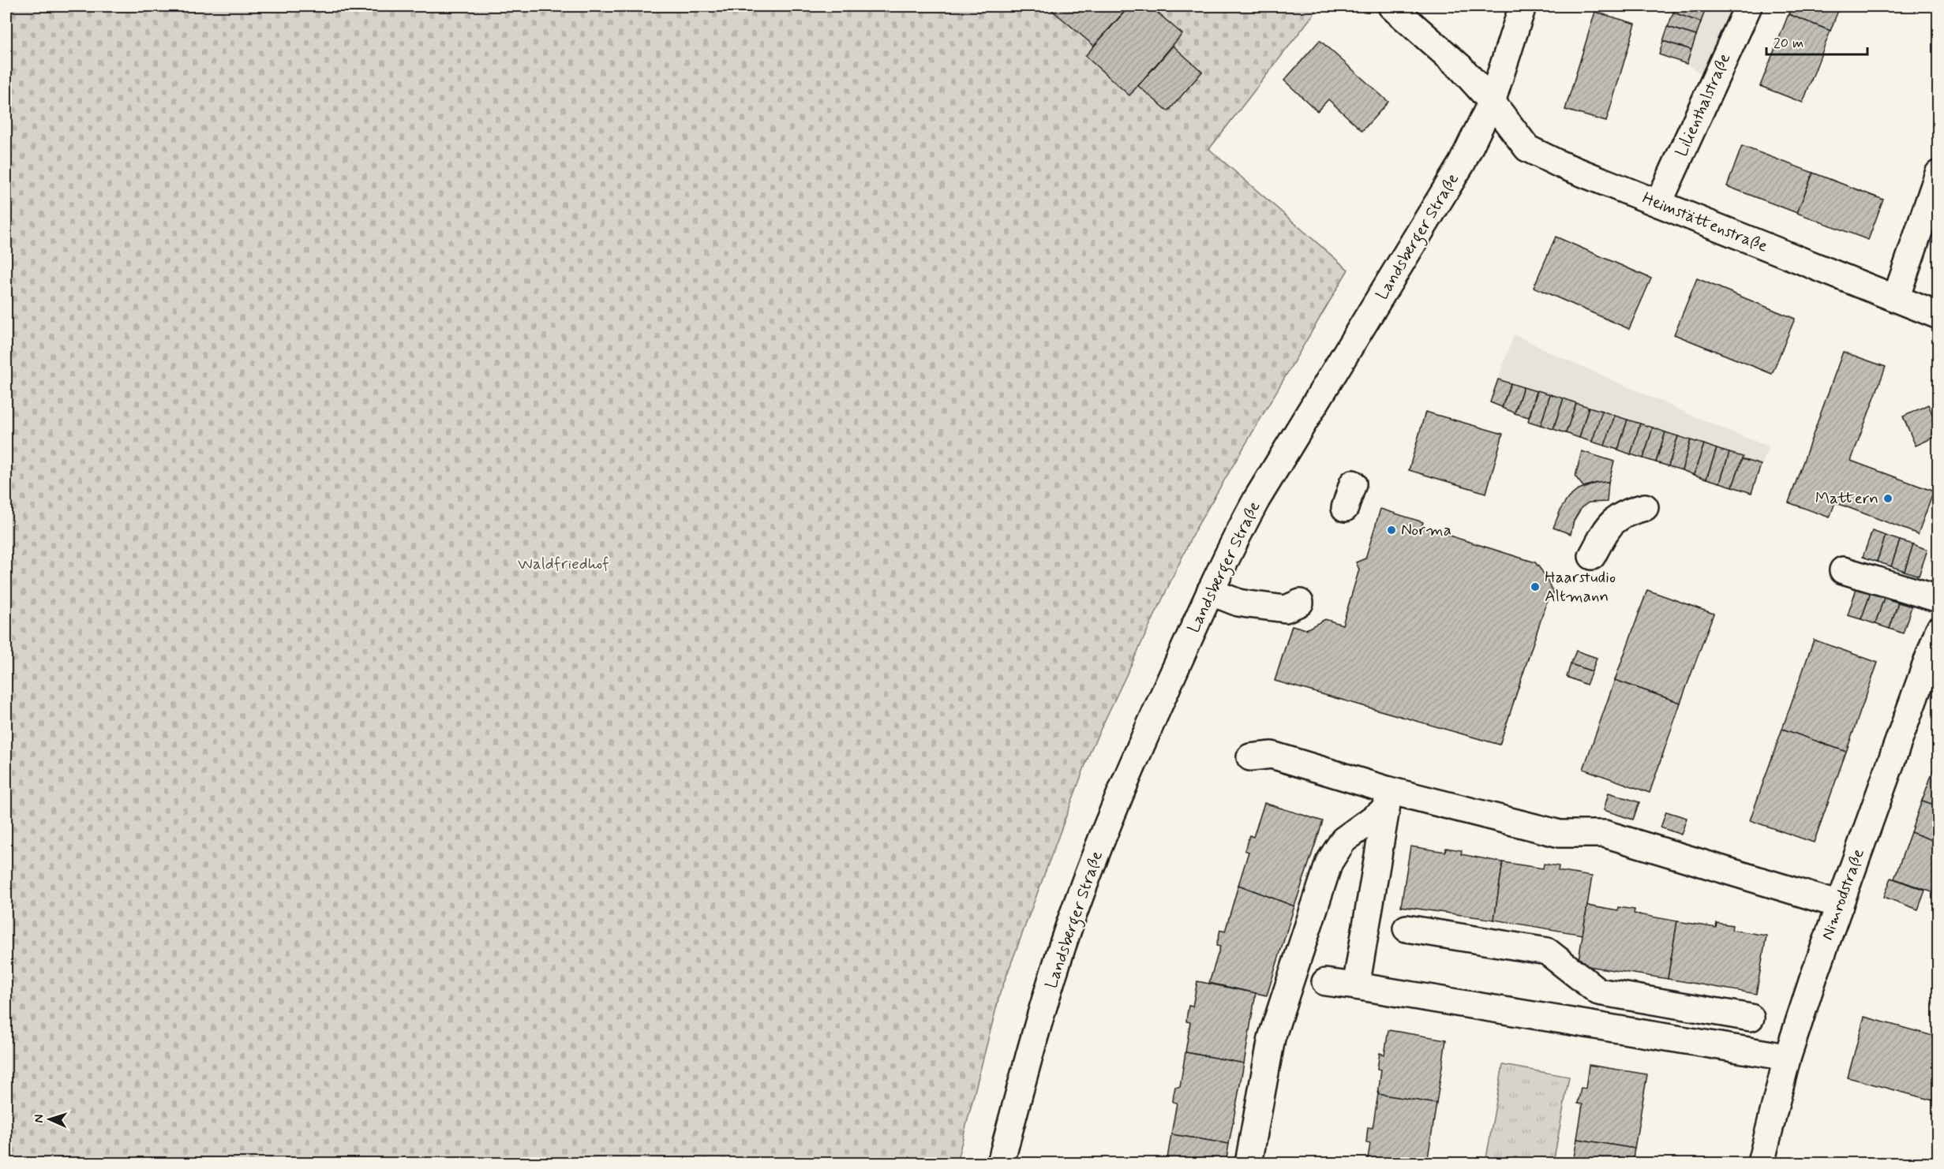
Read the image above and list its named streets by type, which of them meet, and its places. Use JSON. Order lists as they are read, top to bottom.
{
  "streets": {
    "street": [
      "Lilienthalstraße",
      "Heimstättenstraße",
      "Landsberger Straße",
      "Nimrodstraße"
    ]
  },
  "crossings": [
    ["Lilienthalstraße", "Heimstättenstraße"],
    ["Heimstättenstraße", "Landsberger Straße"]
  ],
  "parks": ["Waldfriedhof"],
  "places": ["Mattern", "Norma", "Haarstudio Altmann"],
  "scale_bar": "20 m",
  "north": "left"
}
